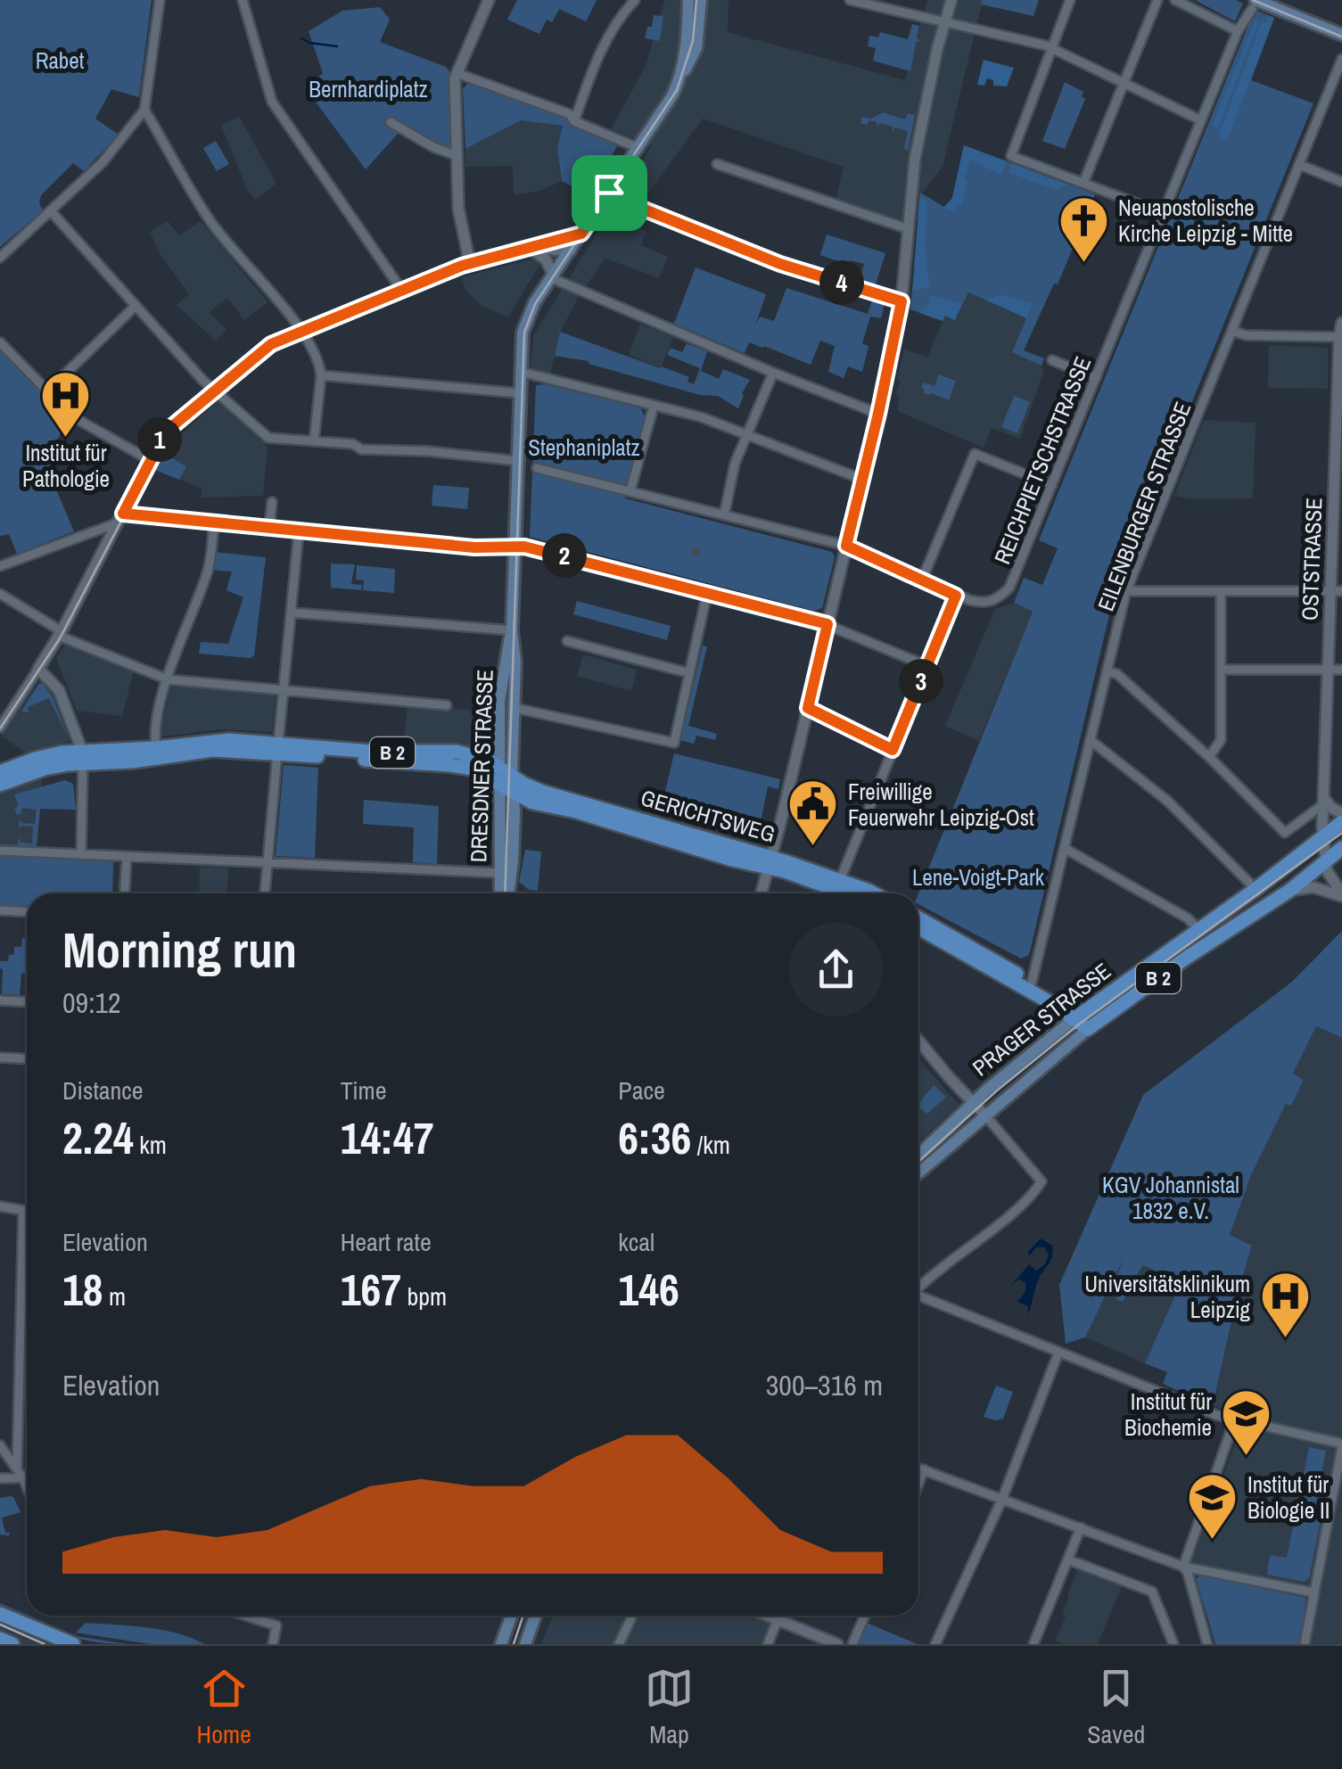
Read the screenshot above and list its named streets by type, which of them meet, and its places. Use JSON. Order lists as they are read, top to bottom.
{
  "streets": {
    "main road": [
      "B 2",
      "DRESDNER STRASSE",
      "GERICHTSWEG",
      "PRAGER STRASSE"
    ],
    "street": ["REICHPIETSCHSTRASSE", "EILENBURGER STRASSE", "OSTSTRASSE"]
  },
  "crossings": [
    ["OSTSTRASSE", "B 2"],
    ["OSTSTRASSE", "PRAGER STRASSE"],
    ["B 2", "DRESDNER STRASSE"],
    ["B 2", "GERICHTSWEG"],
    ["B 2", "PRAGER STRASSE"],
    ["DRESDNER STRASSE", "GERICHTSWEG"]
  ],
  "parks": [
    "Rabet",
    "Bernhardiplatz",
    "Stephaniplatz",
    "Lene-Voigt-Park",
    "KGV Johannistal 1832 e.V."
  ],
  "places": {
    "church": ["Neuapostolische Kirche Leipzig - Mitte"],
    "hospital": ["Institut für Pathologie", "Universitätsklinikum Leipzig"],
    "public building": ["Freiwillige Feuerwehr Leipzig-Ost"],
    "school or university": ["Institut für Biochemie", "Institut für Biologie II"]
  },
  "page": {
    "pins": [
      "4",
      "1",
      "2",
      "3"
    ],
    "heading": ["Morning run", "09:12"],
    "stats": [
      ["Distance", "2.24 km"],
      ["Time", "14:47"],
      ["Pace", "6:36 /km"],
      ["Elevation", "18 m"],
      ["Heart rate", "167 bpm"],
      ["kcal", "146"]
    ],
    "chart": ["Elevation", "300–316 m"],
    "tabs": ["Home", "Map", "Saved"]
  }
}
